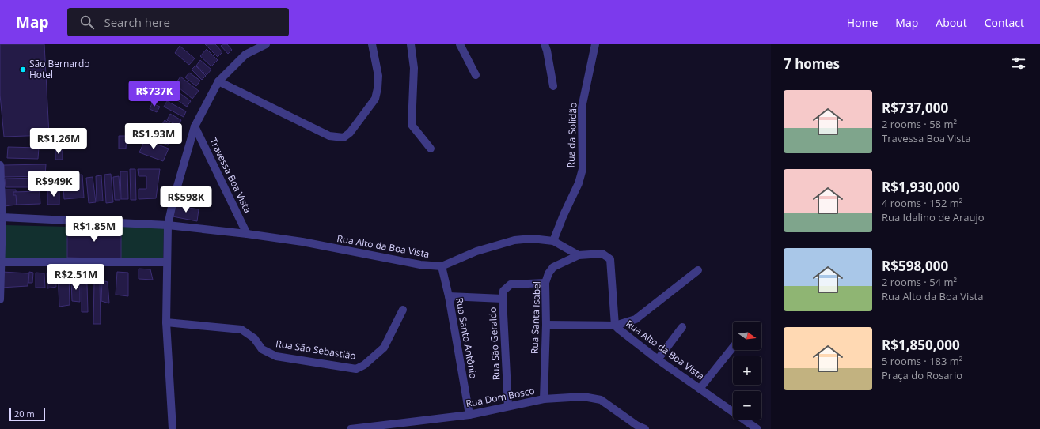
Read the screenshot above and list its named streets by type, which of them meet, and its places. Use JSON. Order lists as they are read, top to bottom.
{
  "streets": {
    "street": [
      "Rua da Solidão",
      "Travessa Boa Vista",
      "Rua Alto da Boa Vista",
      "Rua Santa Isabel",
      "Rua Santo Antônio",
      "Rua São Geraldo",
      "Rua São Sebastião",
      "Rua Dom Bosco"
    ]
  },
  "crossings": [
    ["Rua da Solidão", "Rua Alto da Boa Vista"],
    ["Travessa Boa Vista", "Rua Alto da Boa Vista"],
    ["Rua Alto da Boa Vista", "Rua Santa Isabel"],
    ["Rua Alto da Boa Vista", "Rua Santo Antônio"],
    ["Rua Santa Isabel", "Rua São Geraldo"],
    ["Rua Santa Isabel", "Rua Dom Bosco"],
    ["Rua Santo Antônio", "Rua São Geraldo"],
    ["Rua Santo Antônio", "Rua Dom Bosco"],
    ["Rua São Geraldo", "Rua Dom Bosco"]
  ],
  "places": ["São Bernardo Hotel"],
  "scale_bar": "20 m",
  "north": "right",
  "page": {
    "header": "Map",
    "search": "Search here",
    "nav": [
      "Home",
      "Map",
      "About",
      "Contact"
    ],
    "heading": "7 homes",
    "price": [
      "R$737K",
      "R$1.93M",
      "R$1.26M",
      "R$949K",
      "R$598K",
      "R$1.85M",
      "R$2.51M"
    ],
    "list": [
      {
        "name": "R$737,000",
        "note": "2 rooms · 58 m² · Travessa Boa Vista"
      },
      {
        "name": "R$1,930,000",
        "note": "4 rooms · 152 m² · Rua Idalino de Araujo"
      },
      {
        "name": "R$598,000",
        "note": "2 rooms · 54 m² · Rua Alto da Boa Vista"
      },
      {
        "name": "R$1,850,000",
        "note": "5 rooms · 183 m² · Praça do Rosario"
      }
    ],
    "map_buttons": ["+", "−"],
    "scale": "20 m"
  }
}
